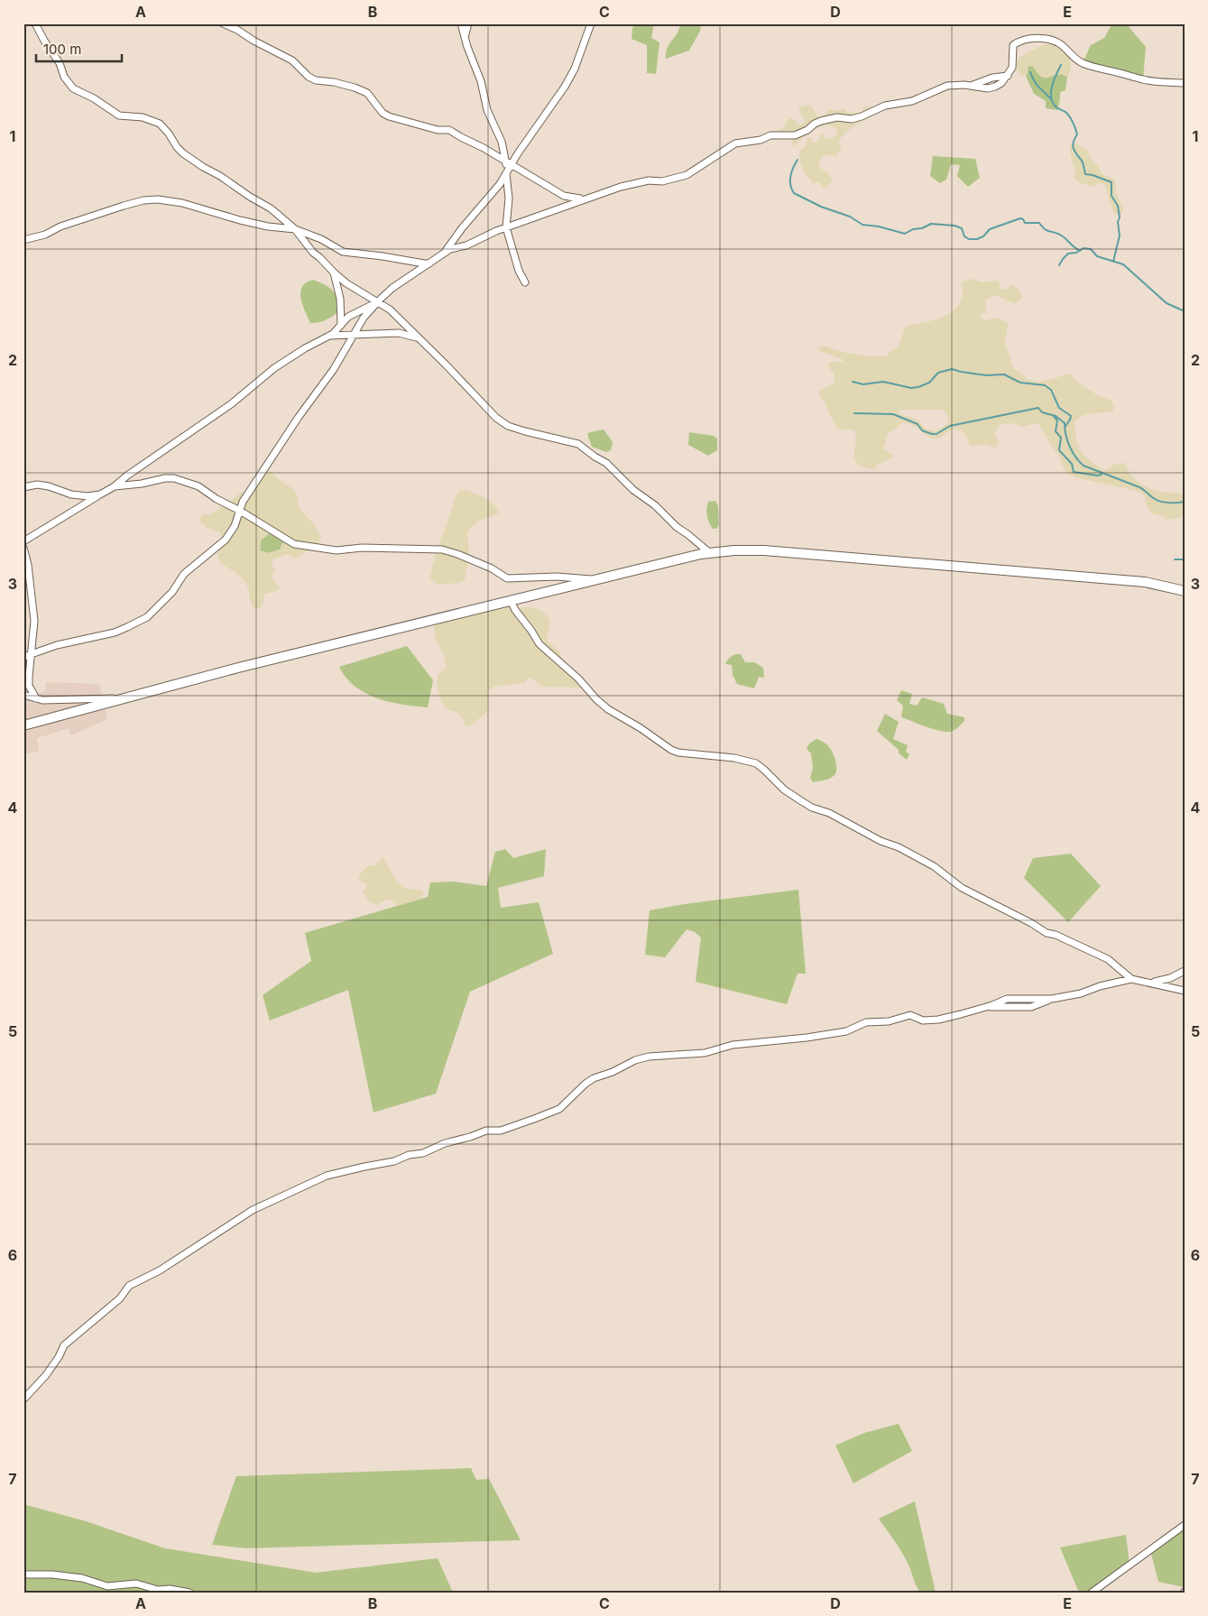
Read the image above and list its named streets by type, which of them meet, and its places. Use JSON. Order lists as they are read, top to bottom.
{
  "scale_bar": "100 m",
  "grid": {
    "columns": [
      "A",
      "B",
      "C",
      "D",
      "E"
    ],
    "rows": [
      "1",
      "2",
      "3",
      "4",
      "5",
      "6",
      "7"
    ]
  }
}
